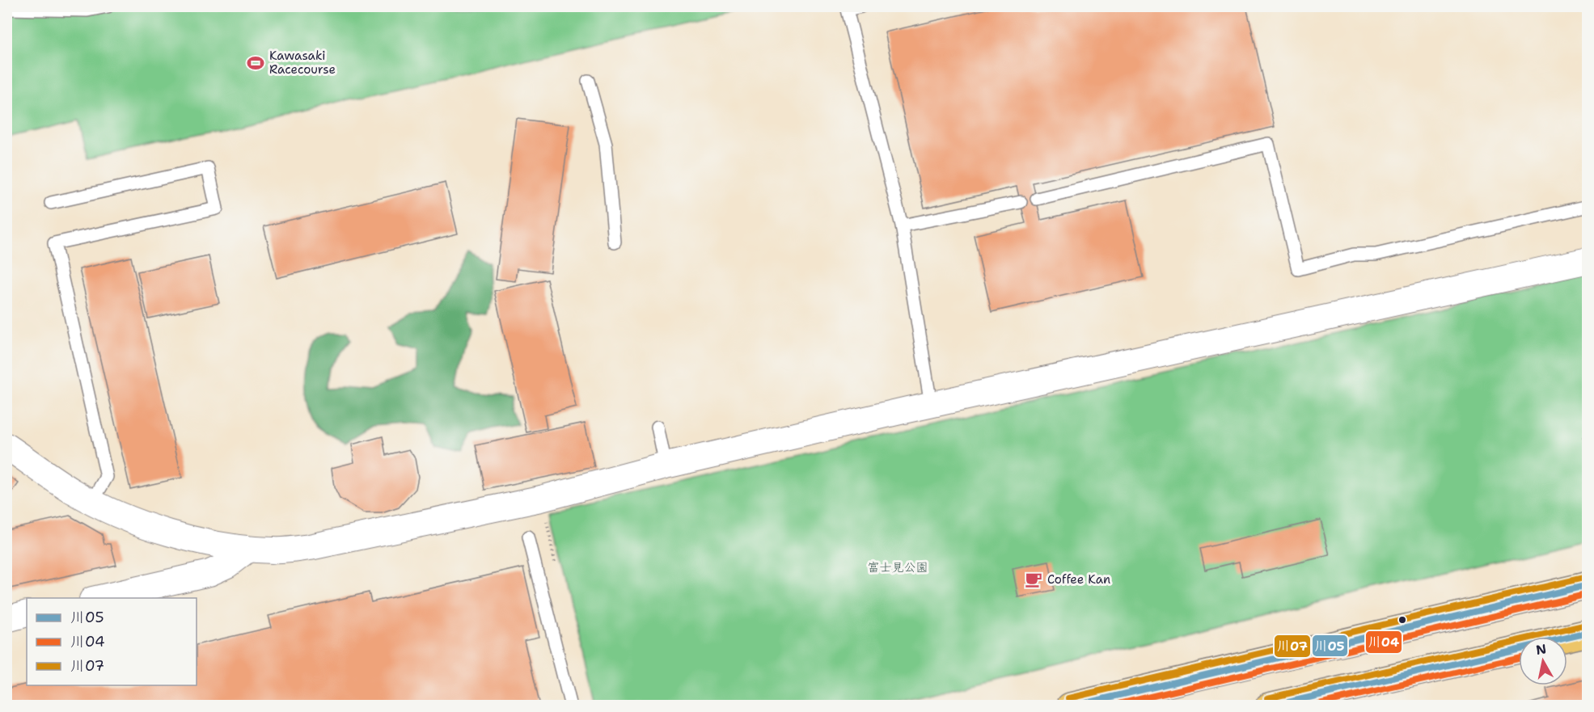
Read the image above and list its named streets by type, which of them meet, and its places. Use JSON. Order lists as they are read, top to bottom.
{
  "parks": ["富士見公園"],
  "places": {
    "sports": ["Kawasaki Racecourse"],
    "cafe": ["Coffee Kan"]
  },
  "lines": ["transit line 川07", "transit line 川05", "transit line 川04"],
  "legend": ["川05", "川04", "川07"],
  "north": "top"
}
